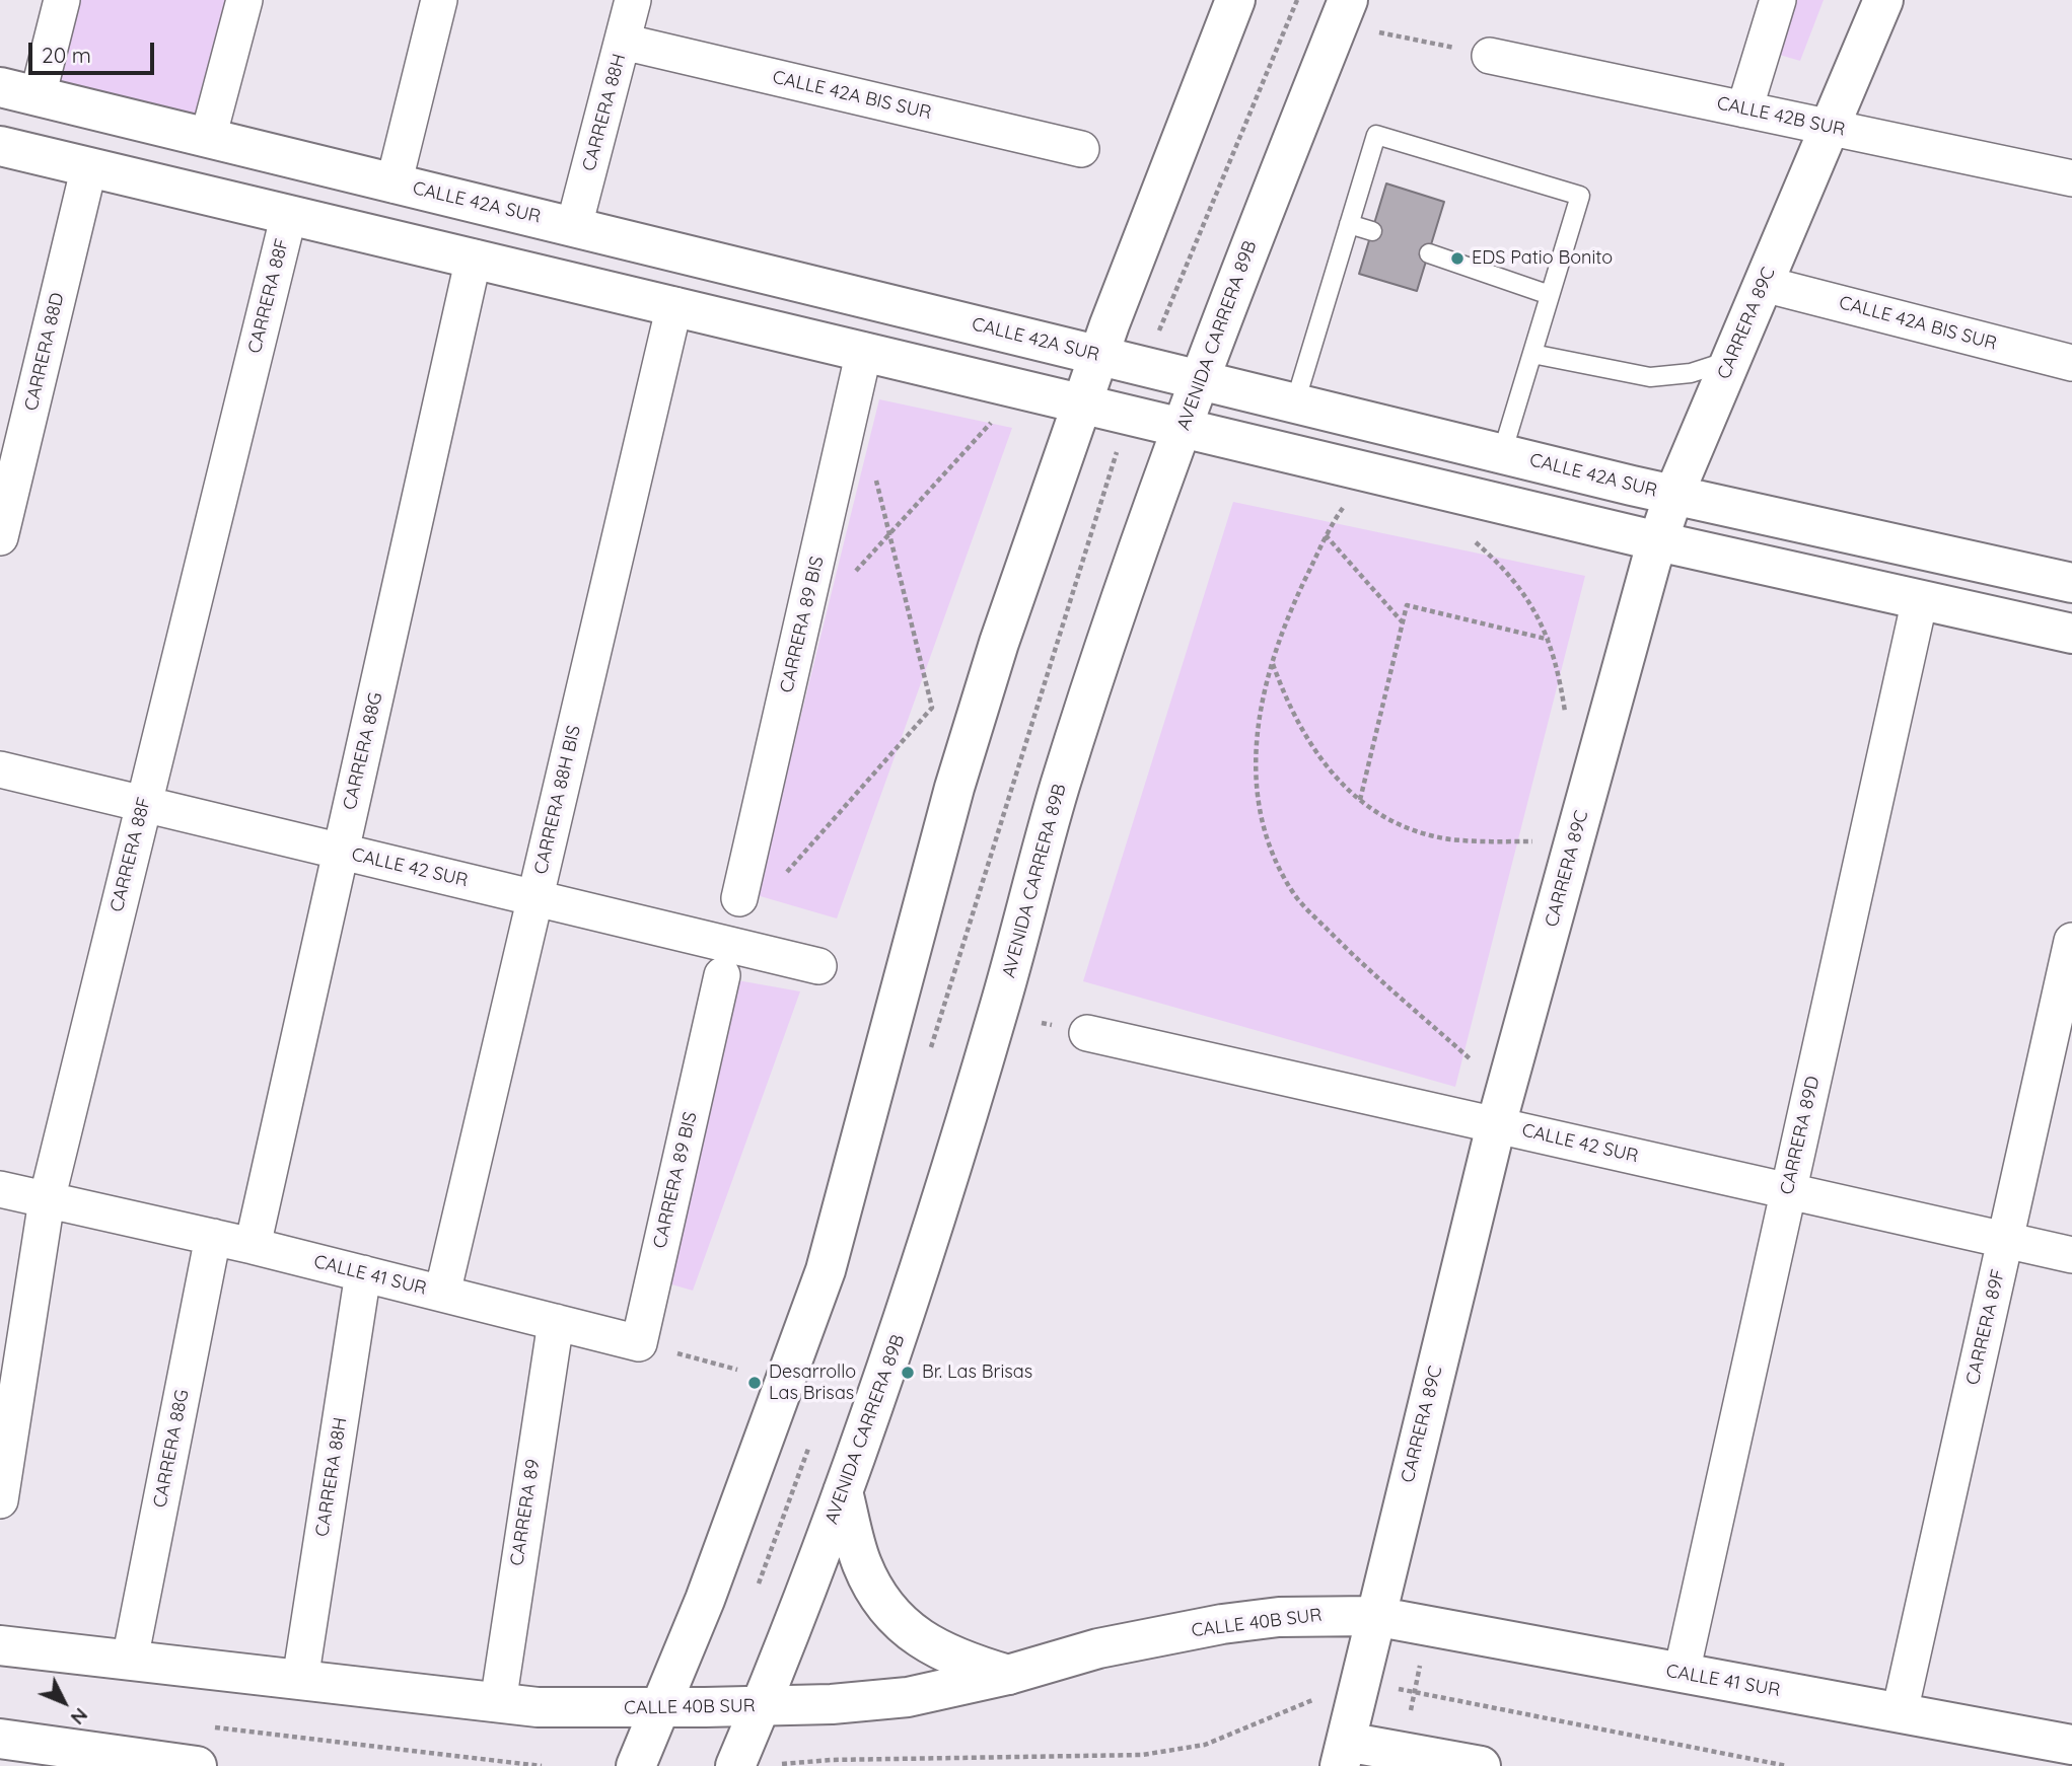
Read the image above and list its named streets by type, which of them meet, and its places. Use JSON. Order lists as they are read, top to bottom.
{
  "streets": {
    "street": [
      "CALLE 42A BIS SUR",
      "CARRERA 88H",
      "CALLE 42B SUR",
      "CALLE 42A SUR",
      "CARRERA 88F",
      "CARRERA 89C",
      "AVENIDA CARRERA 89B",
      "CARRERA 88D",
      "CARRERA 89 BIS",
      "CARRERA 88G",
      "CARRERA 88H BIS",
      "CALLE 42 SUR",
      "CARRERA 89D",
      "CALLE 41 SUR",
      "CARRERA 89F",
      "CARRERA 89",
      "CALLE 40B SUR"
    ]
  },
  "crossings": [
    ["CALLE 42A BIS SUR", "CARRERA 88H"],
    ["CALLE 42A BIS SUR", "CARRERA 89C"],
    ["CARRERA 88H", "CALLE 42A SUR"],
    ["CARRERA 88H", "CALLE 41 SUR"],
    ["CARRERA 88H", "CALLE 40B SUR"],
    ["CALLE 42B SUR", "CARRERA 89C"],
    ["CALLE 42A SUR", "CARRERA 89C"],
    ["CALLE 42A SUR", "AVENIDA CARRERA 89B"],
    ["CARRERA 88F", "CALLE 42 SUR"],
    ["CARRERA 88F", "CALLE 41 SUR"],
    ["CARRERA 89C", "CALLE 42 SUR"],
    ["CARRERA 89C", "CALLE 41 SUR"],
    ["CARRERA 89C", "CALLE 40B SUR"],
    ["AVENIDA CARRERA 89B", "CALLE 40B SUR"],
    ["CARRERA 89 BIS", "CALLE 41 SUR"],
    ["CARRERA 88G", "CALLE 42 SUR"],
    ["CARRERA 88G", "CALLE 41 SUR"],
    ["CARRERA 88G", "CALLE 40B SUR"],
    ["CARRERA 88H BIS", "CALLE 42 SUR"],
    ["CARRERA 88H BIS", "CALLE 41 SUR"],
    ["CALLE 42 SUR", "CARRERA 89D"],
    ["CALLE 42 SUR", "CARRERA 89F"],
    ["CARRERA 89D", "CALLE 41 SUR"],
    ["CALLE 41 SUR", "CARRERA 89F"],
    ["CALLE 41 SUR", "CARRERA 89"],
    ["CALLE 41 SUR", "CALLE 40B SUR"],
    ["CARRERA 89", "CALLE 40B SUR"]
  ],
  "places": ["EDS Patio Bonito", "Br. Las Brisas", "Desarrollo Las Brisas"],
  "scale_bar": "20 m",
  "north": "bottom right"
}
